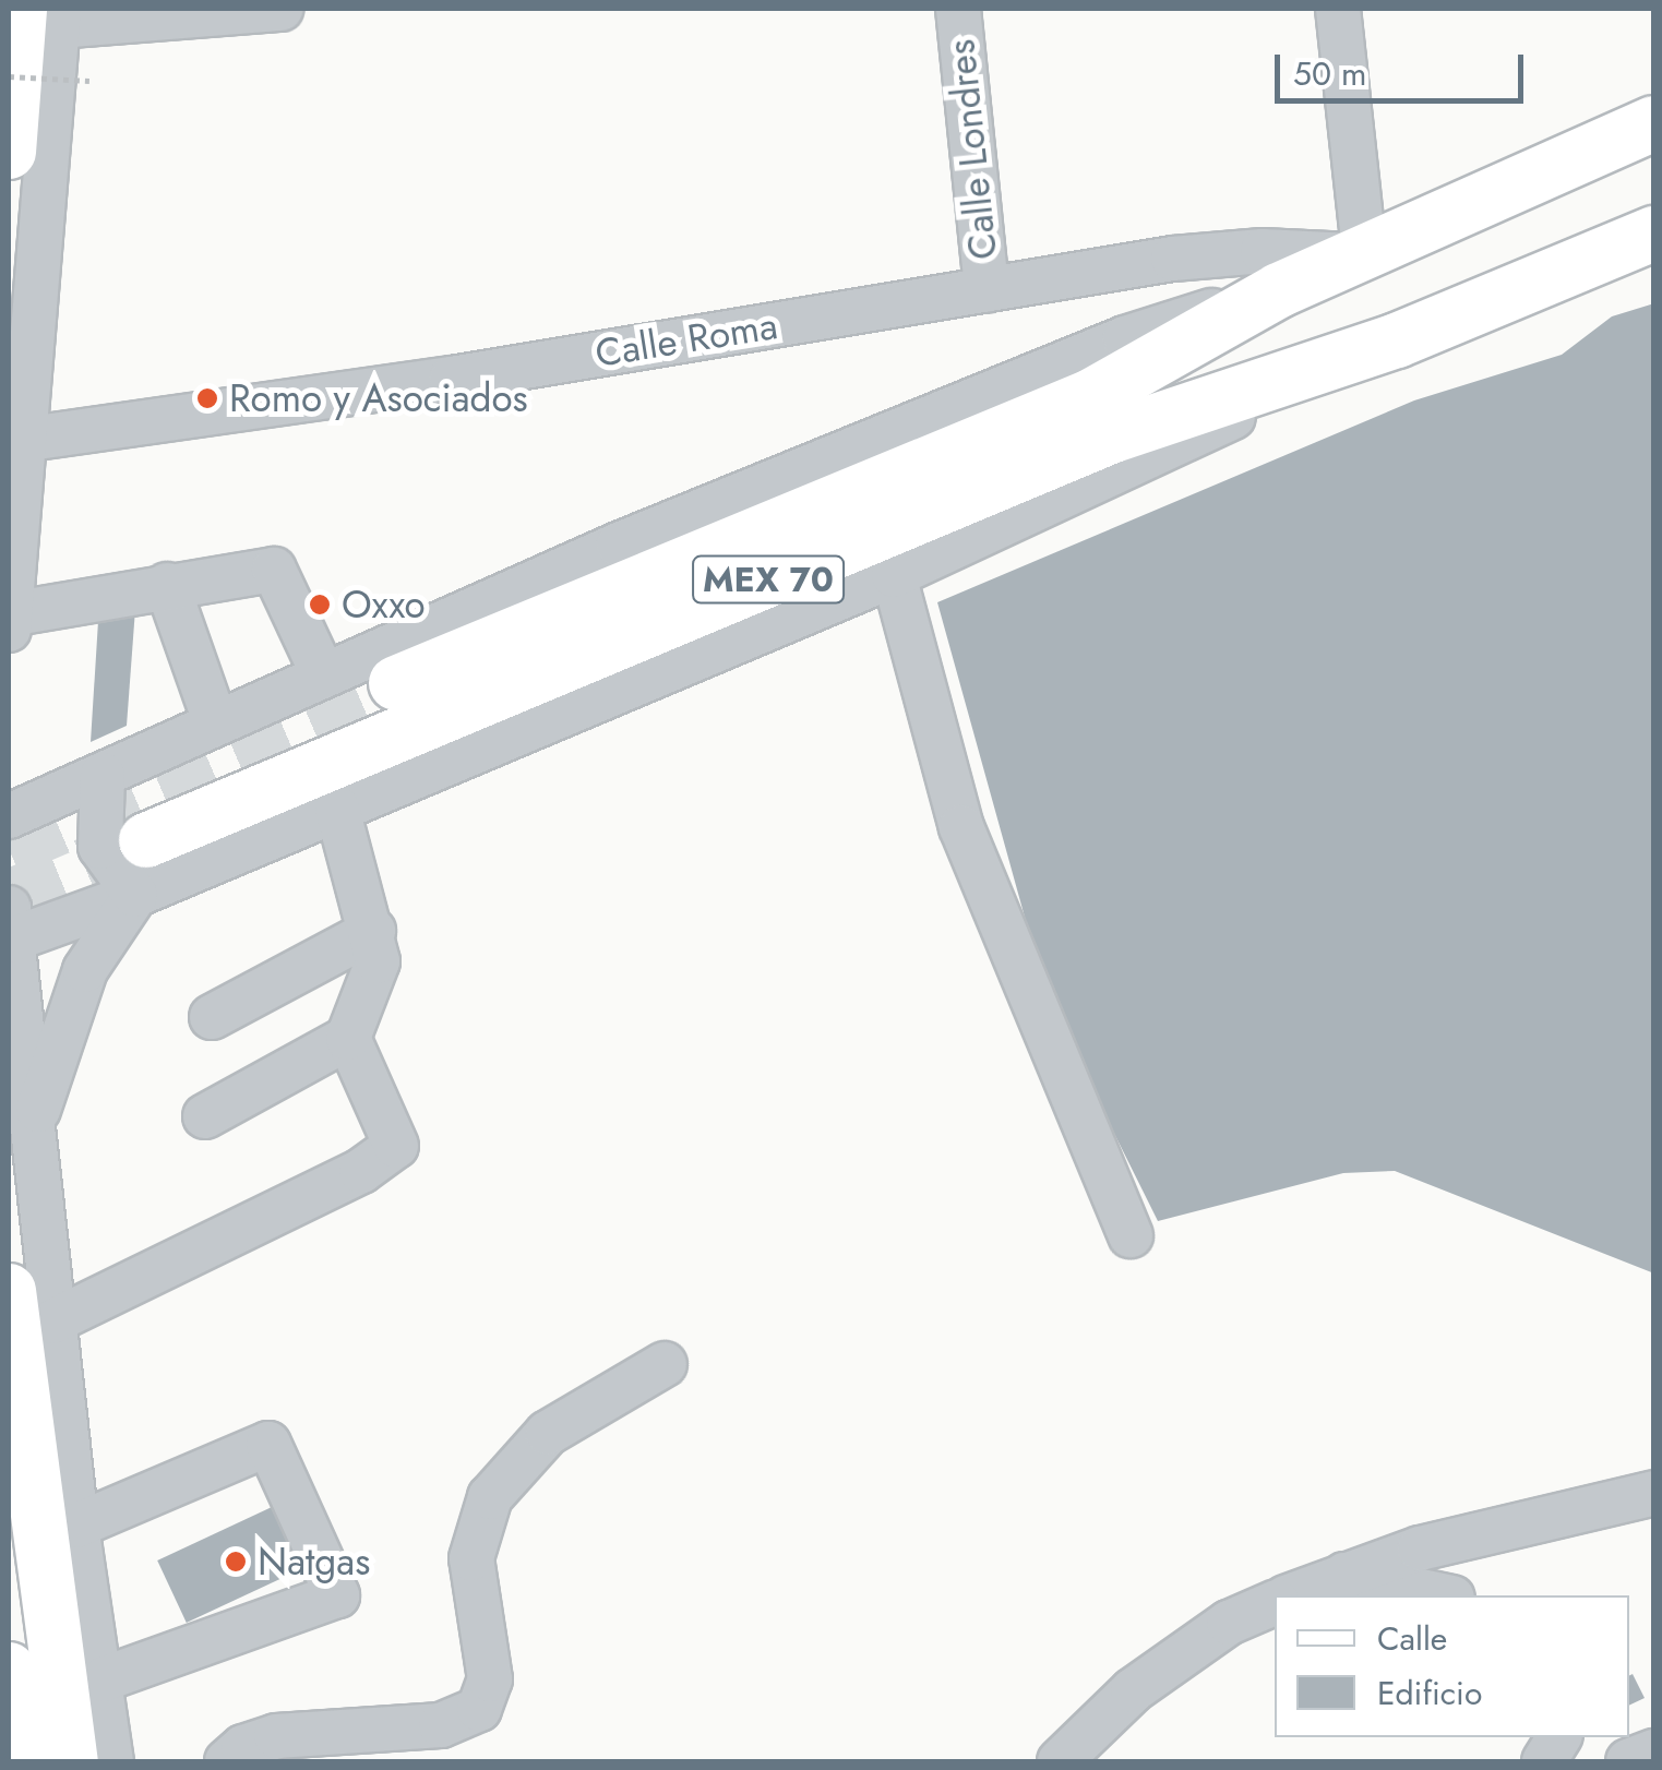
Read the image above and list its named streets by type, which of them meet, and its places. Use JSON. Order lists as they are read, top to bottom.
{
  "streets": {
    "main road": ["MEX 70"],
    "street": ["Calle Londres", "Calle Roma"]
  },
  "crossings": [
    ["Calle Londres", "Calle Roma"],
    ["Calle Roma", "MEX 70"]
  ],
  "places": ["Romo y Asociados", "Oxxo", "Natgas"],
  "legend": ["Calle", "Edificio"],
  "scale_bar": "50 m"
}
